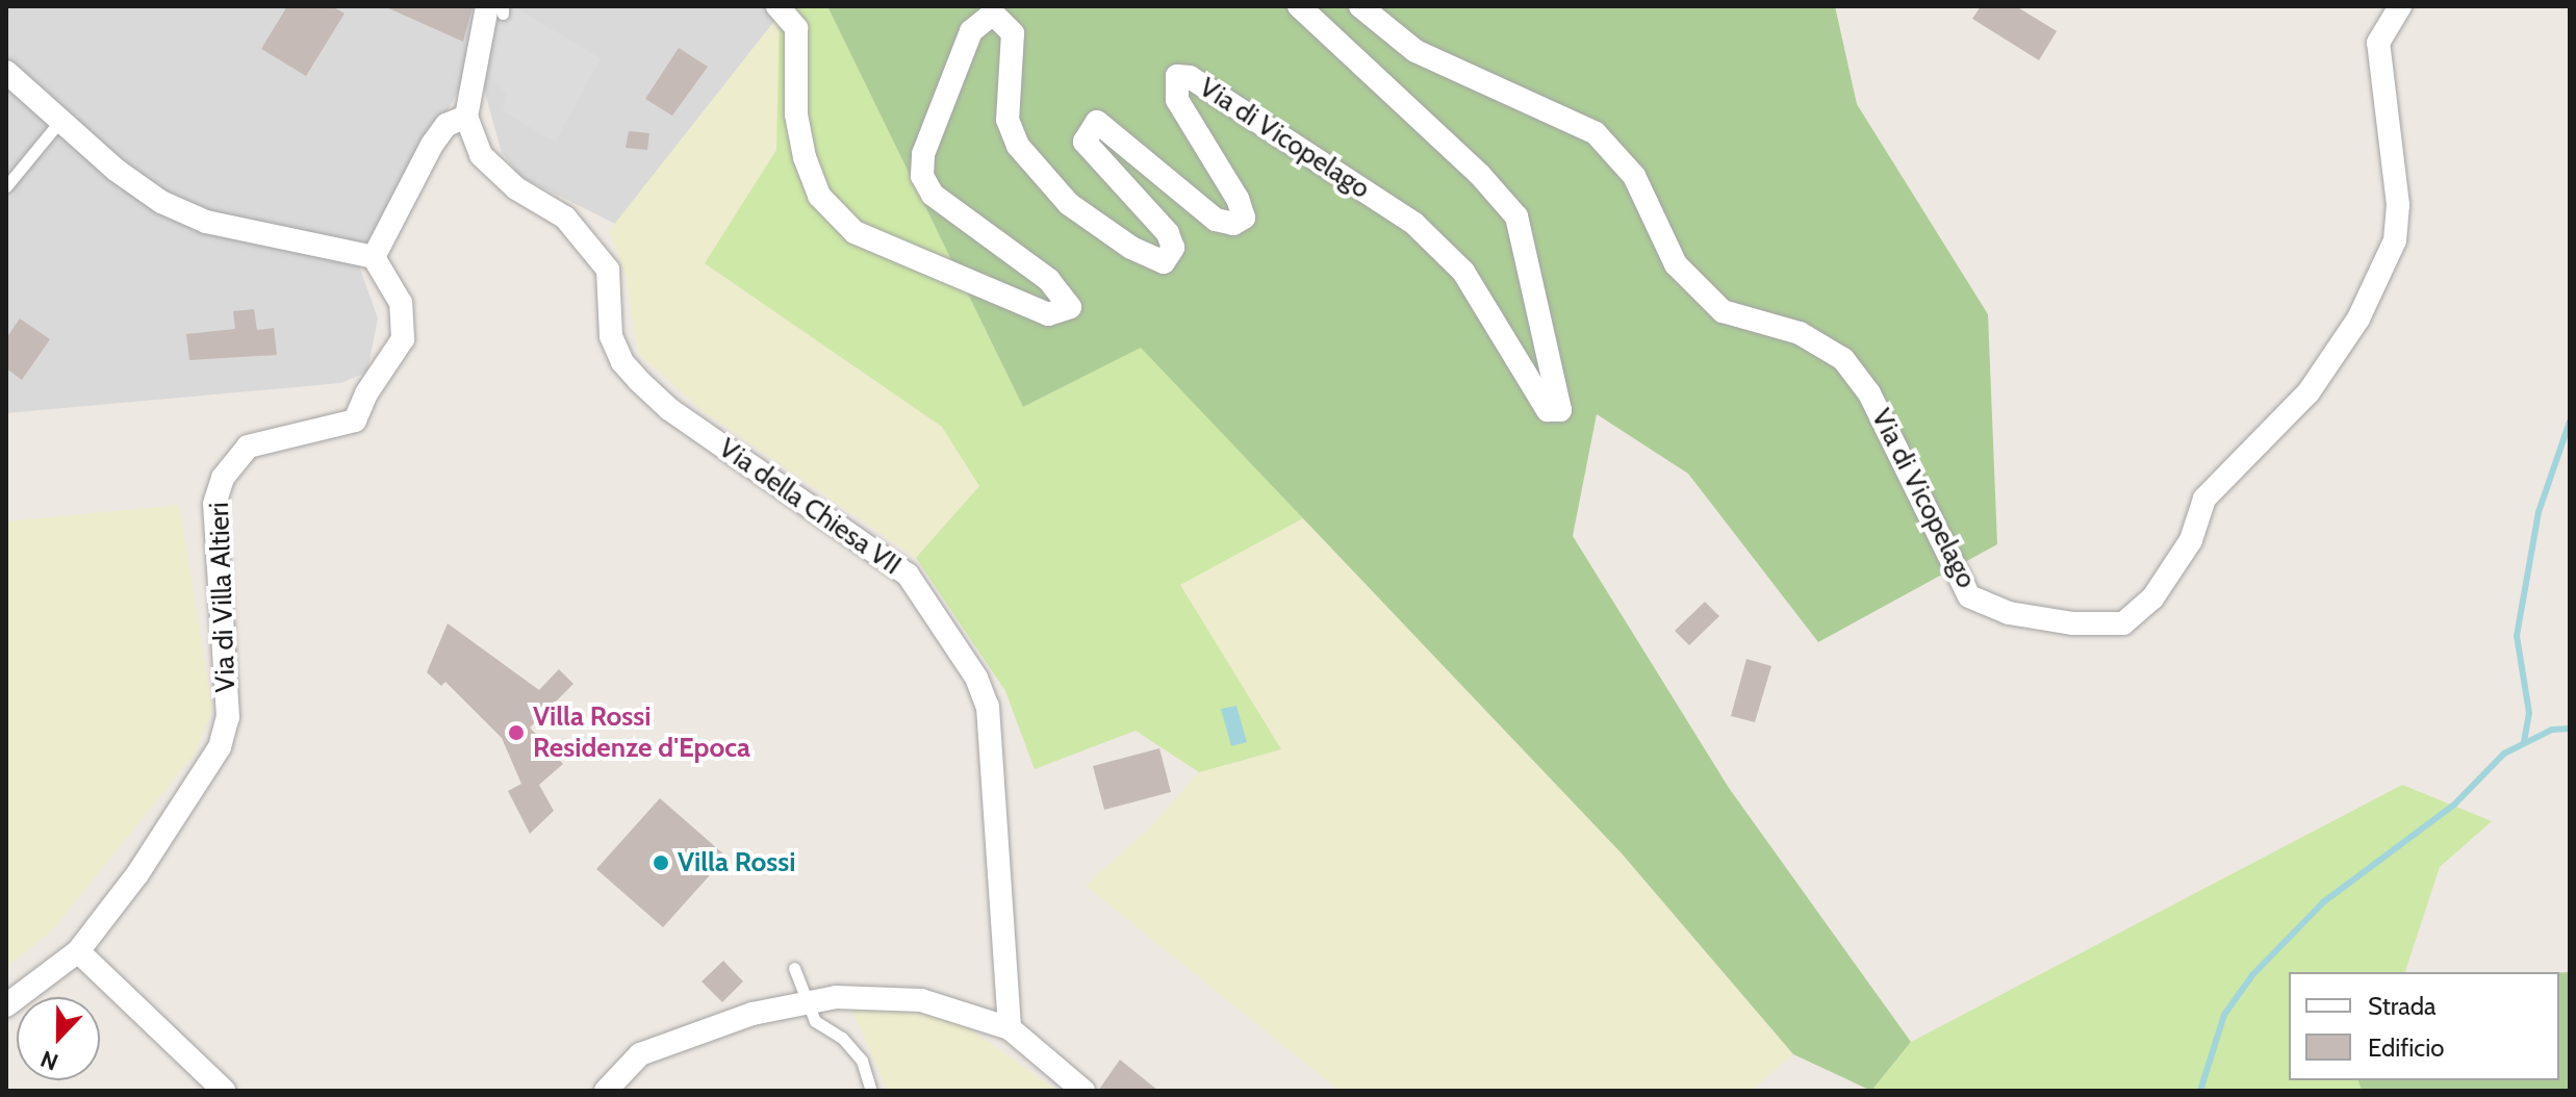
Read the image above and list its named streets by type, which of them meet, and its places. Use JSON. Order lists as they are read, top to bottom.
{
  "streets": {
    "street": ["Via di Vicopelago", "Via della Chiesa VII", "Via di Villa Altieri"]
  },
  "places": ["Villa Rossi Residenze d'Epoca", "Villa Rossi"],
  "legend": ["Strada", "Edificio"],
  "north": "bottom"
}
